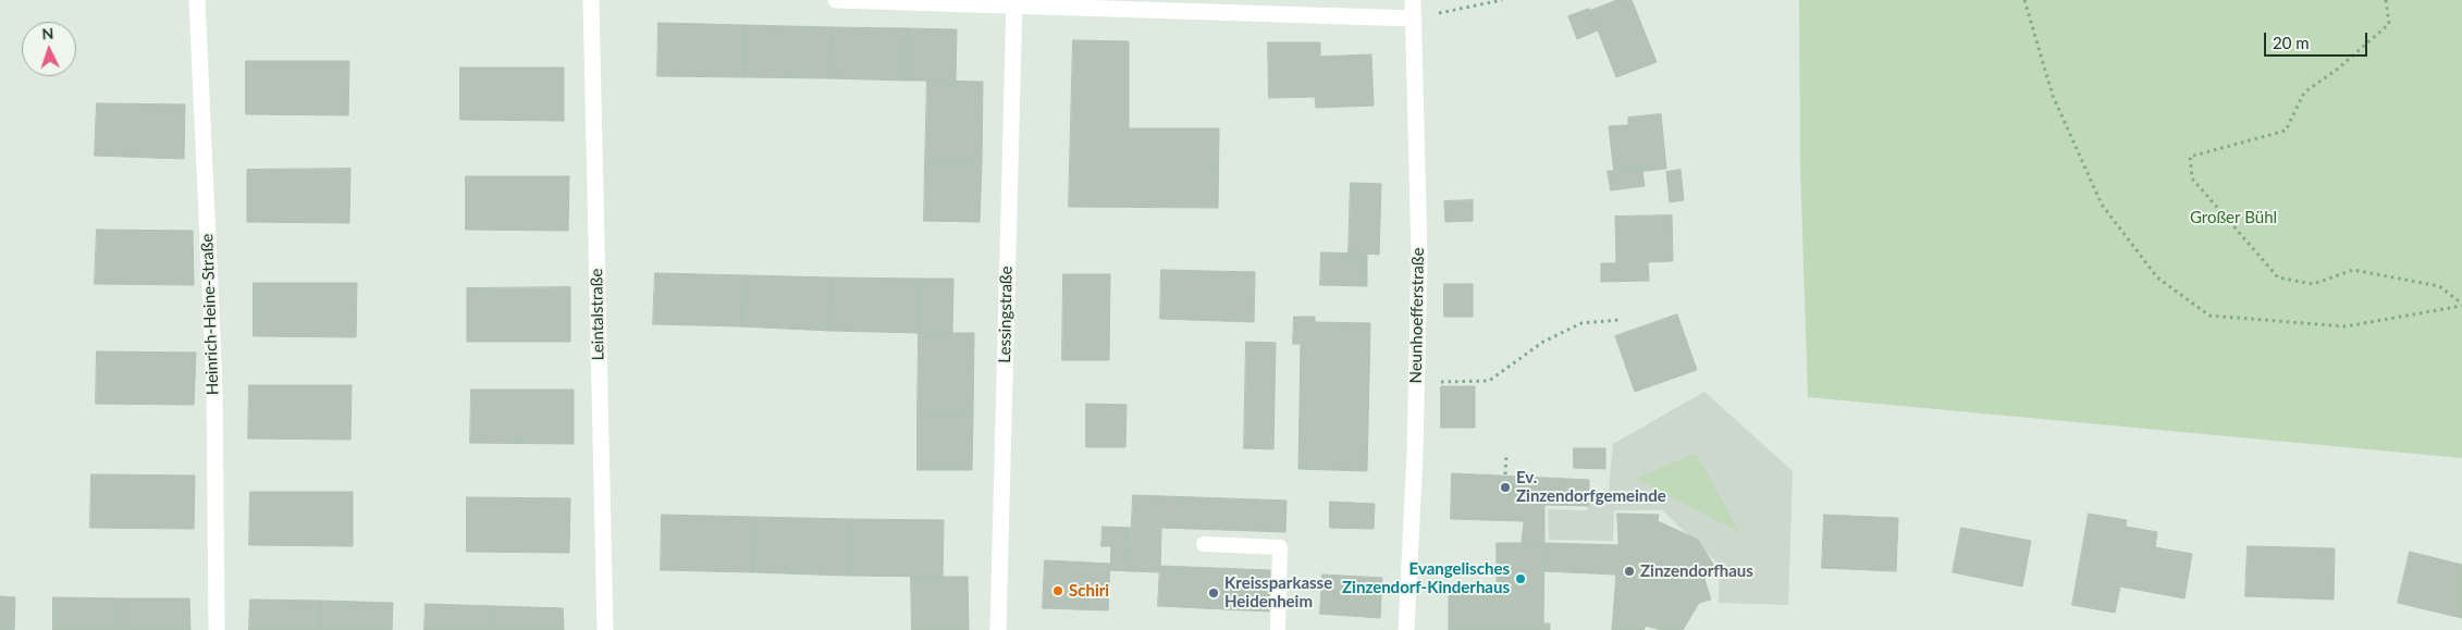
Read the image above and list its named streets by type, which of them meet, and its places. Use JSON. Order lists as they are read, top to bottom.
{
  "streets": {
    "street": [
      "Heinrich-Heine-Straße",
      "Leintalstraße",
      "Lessingstraße",
      "Neunhoefferstraße"
    ]
  },
  "parks": ["Großer Bühl"],
  "places": [
    "Ev. Zinzendorfgemeinde",
    "Zinzendorfhaus",
    "Evangelisches Zinzendorf-Kinderhaus",
    "Schiri",
    "Kreissparkasse Heidenheim"
  ],
  "scale_bar": "20 m",
  "north": "top"
}
